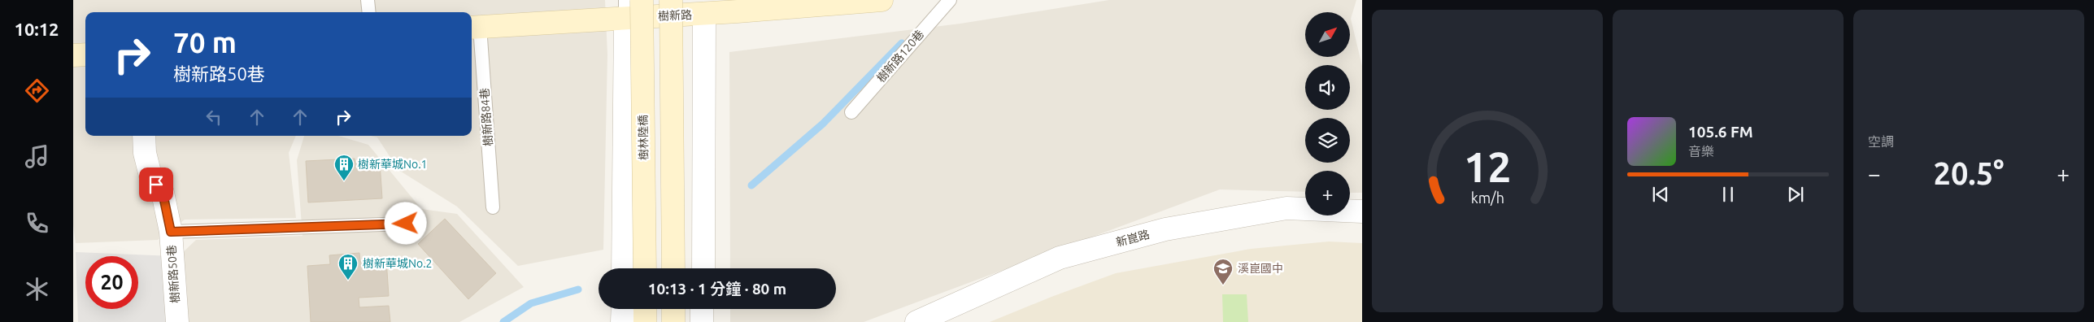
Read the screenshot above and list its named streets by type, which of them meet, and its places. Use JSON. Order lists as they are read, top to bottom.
{
  "streets": {
    "main road": ["樹新路", "樹林陸橋"],
    "street": ["新崑路", "樹新路50巷"],
    "lane": ["樹新路120巷", "樹新路84巷"]
  },
  "crossings": [
    ["樹新路", "樹新路84巷"]
  ],
  "places": {
    "building": ["樹新華城No.1", "樹新華城No.2"],
    "school or university": ["溪崑國中"]
  },
  "north": "top right",
  "page": {
    "tabs": "10:12",
    "tile": "空調",
    "map_buttons": "+",
    "turn": ["70 m", "樹新路50巷"],
    "song": ["105.6 FM", "音樂"],
    "heat": ["−", "20.5°", "+"],
    "limit": "20",
    "trip": "10:13 · 1 分鐘 · 80 m",
    "gauge": ["12", "km/h"]
  }
}
